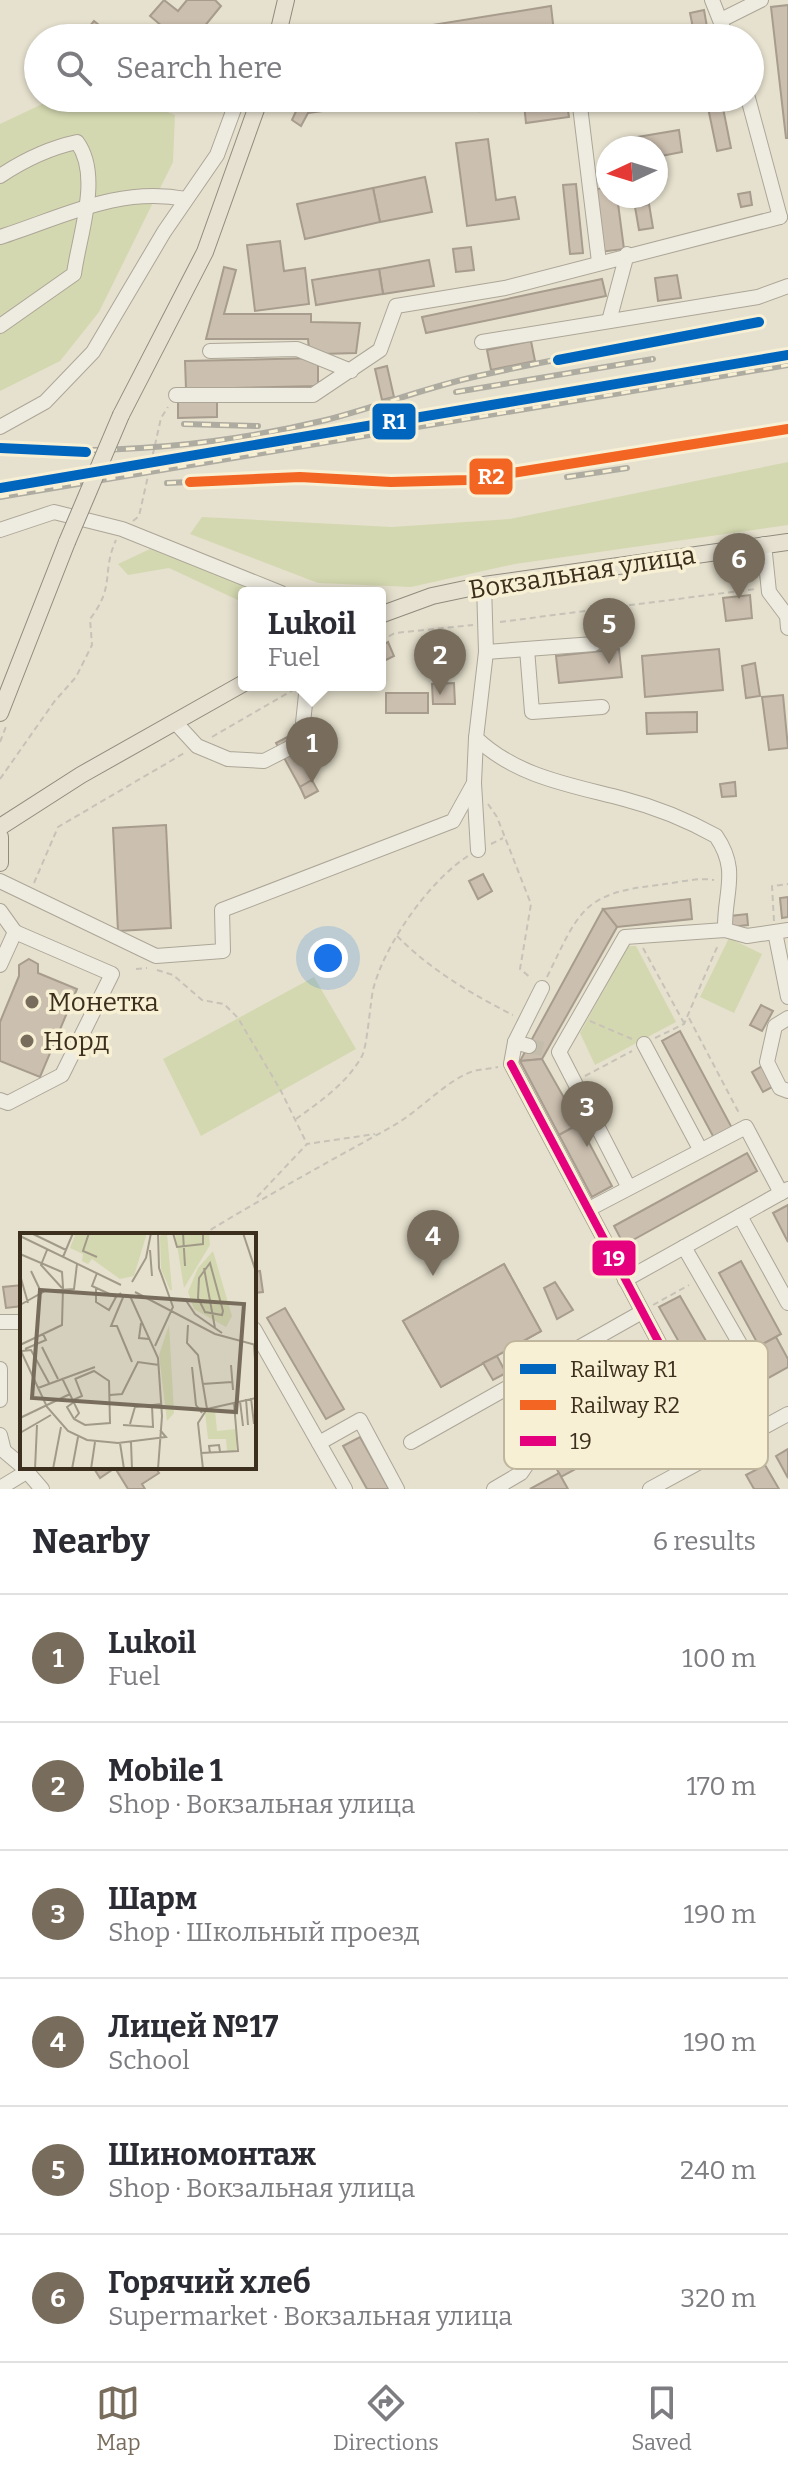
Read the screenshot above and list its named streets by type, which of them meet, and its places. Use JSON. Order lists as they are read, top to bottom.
{
  "streets": {
    "main road": ["Вокзальная улица"]
  },
  "places": ["Монетка", "Норд"],
  "lines": ["rail line R1", "rail line R2", "transit line 19"],
  "legend": ["Railway R1", "Railway R2", "19"],
  "north": "left",
  "page": {
    "search": "Search here",
    "pins": [
      "6",
      "5",
      "2",
      "1",
      "3",
      "4"
    ],
    "popup": ["Lukoil", "Fuel"],
    "heading": ["Nearby", "6 results"],
    "list": [
      {
        "mark": "1",
        "name": "Lukoil",
        "note": "Fuel",
        "value": "100 m"
      },
      {
        "mark": "2",
        "name": "Mobile 1",
        "note": "Shop · Вокзальная улица",
        "value": "170 m"
      },
      {
        "mark": "3",
        "name": "Шарм",
        "note": "Shop · Школьный проезд",
        "value": "190 m"
      },
      {
        "mark": "4",
        "name": "Лицей №17",
        "note": "School",
        "value": "190 m"
      },
      {
        "mark": "5",
        "name": "Шиномонтаж",
        "note": "Shop · Вокзальная улица",
        "value": "240 m"
      },
      {
        "mark": "6",
        "name": "Горячий хлеб",
        "note": "Supermarket · Вокзальная улица",
        "value": "320 m"
      }
    ],
    "nav": ["Map", "Directions", "Saved"]
  }
}
